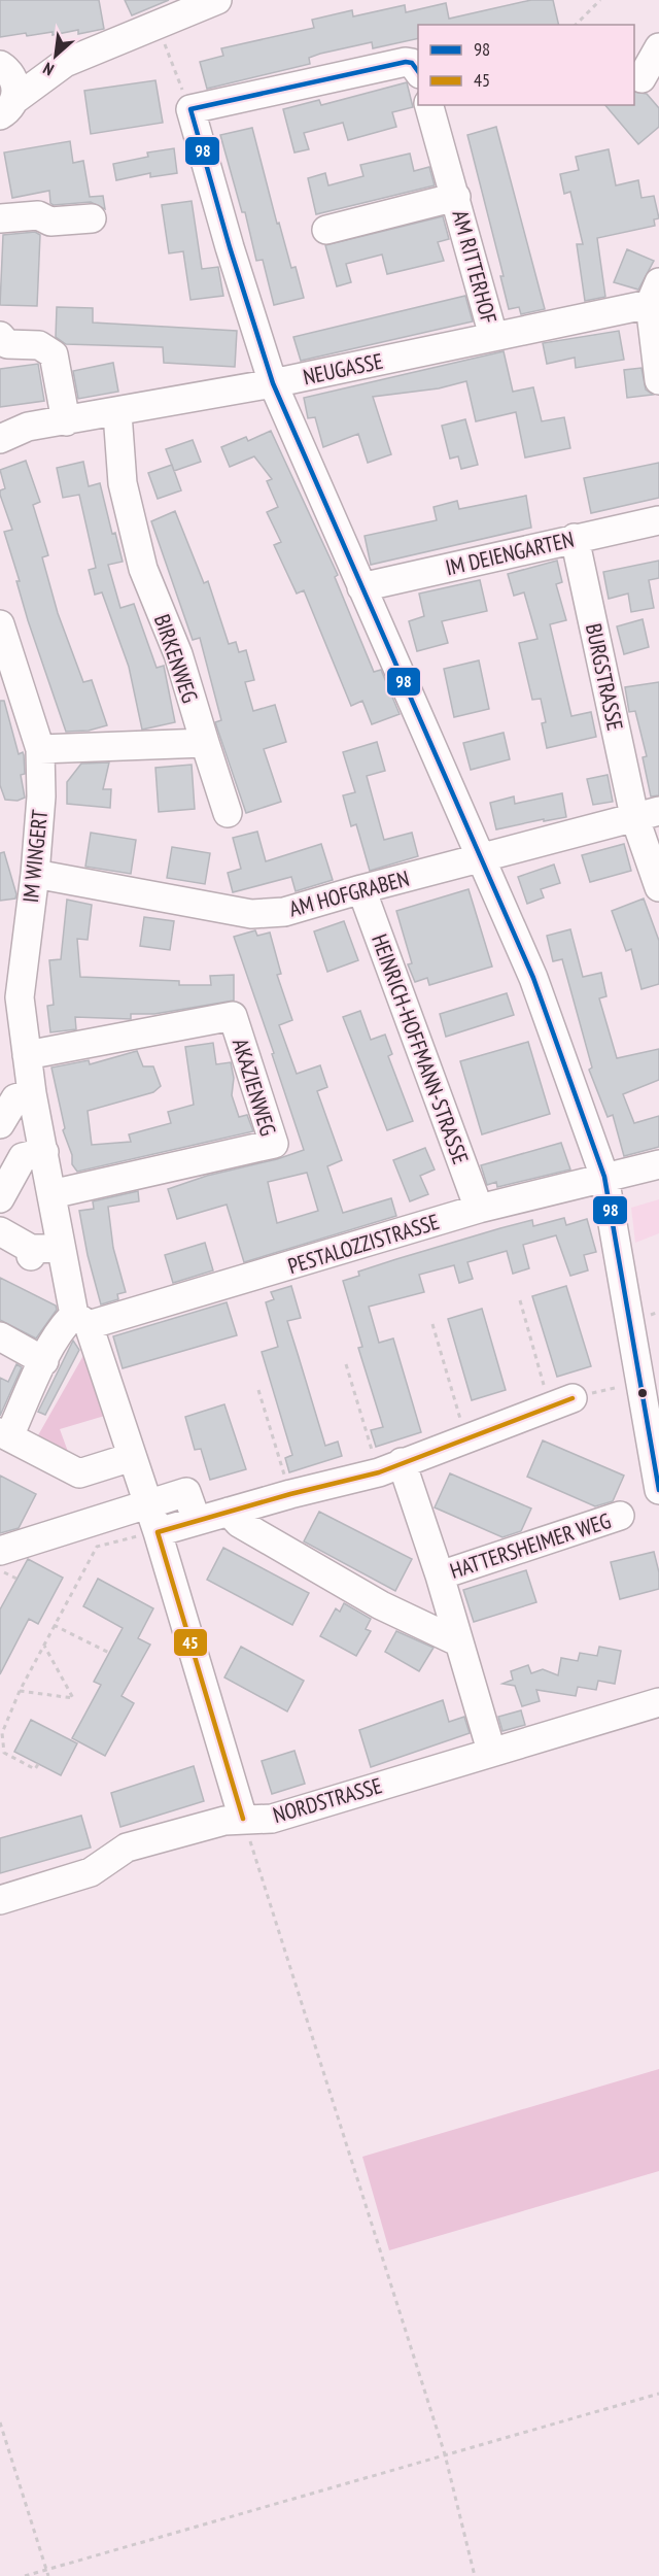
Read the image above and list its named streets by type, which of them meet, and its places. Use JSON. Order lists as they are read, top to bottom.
{
  "streets": {
    "street": [
      "AM RITTERHOF",
      "NEUGASSE",
      "IM DEIENGARTEN",
      "BIRKENWEG",
      "BURGSTRASSE",
      "IM WINGERT",
      "AM HOFGRABEN",
      "HEINRICH-HOFFMANN-STRASSE",
      "AKAZIENWEG",
      "PESTALOZZISTRASSE",
      "HATTERSHEIMER WEG",
      "NORDSTRASSE"
    ]
  },
  "crossings": [
    ["AM RITTERHOF", "NEUGASSE"],
    ["NEUGASSE", "BIRKENWEG"],
    ["IM DEIENGARTEN", "BURGSTRASSE"],
    ["BURGSTRASSE", "AM HOFGRABEN"],
    ["IM WINGERT", "AM HOFGRABEN"],
    ["IM WINGERT", "AKAZIENWEG"],
    ["IM WINGERT", "PESTALOZZISTRASSE"],
    ["IM WINGERT", "NORDSTRASSE"],
    ["AM HOFGRABEN", "HEINRICH-HOFFMANN-STRASSE"],
    ["HEINRICH-HOFFMANN-STRASSE", "PESTALOZZISTRASSE"],
    ["HATTERSHEIMER WEG", "NORDSTRASSE"]
  ],
  "lines": ["transit line 98", "transit line 45"],
  "legend": ["98", "45"],
  "north": "bottom left"
}
